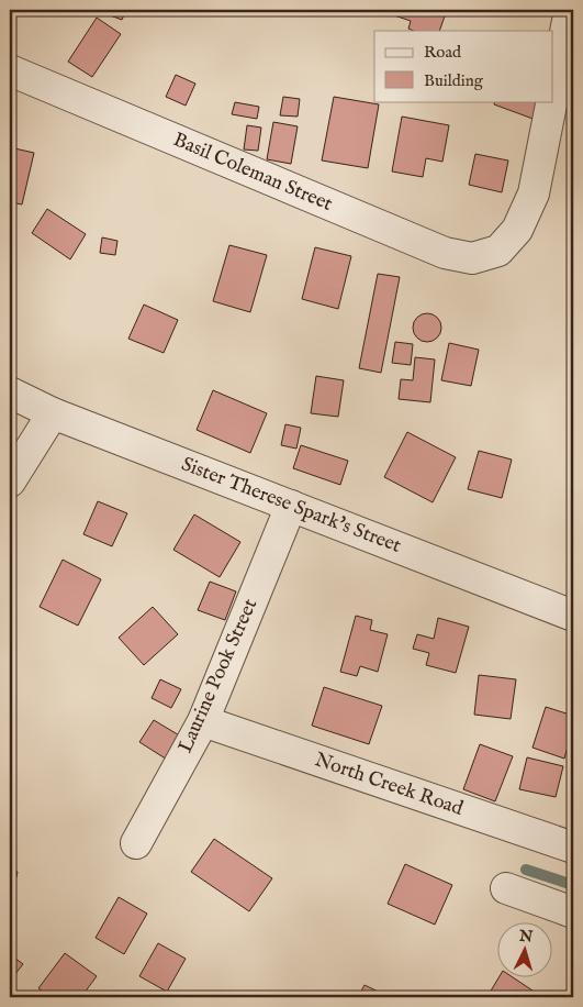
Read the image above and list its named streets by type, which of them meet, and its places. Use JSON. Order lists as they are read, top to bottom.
{
  "streets": {
    "street": [
      "Basil Coleman Street",
      "Sister Therese Spark's Street",
      "Laurine Pook Street",
      "North Creek Road"
    ]
  },
  "crossings": [
    ["Sister Therese Spark's Street", "Laurine Pook Street"],
    ["Laurine Pook Street", "North Creek Road"]
  ],
  "legend": ["Road", "Building"],
  "north": "top"
}
